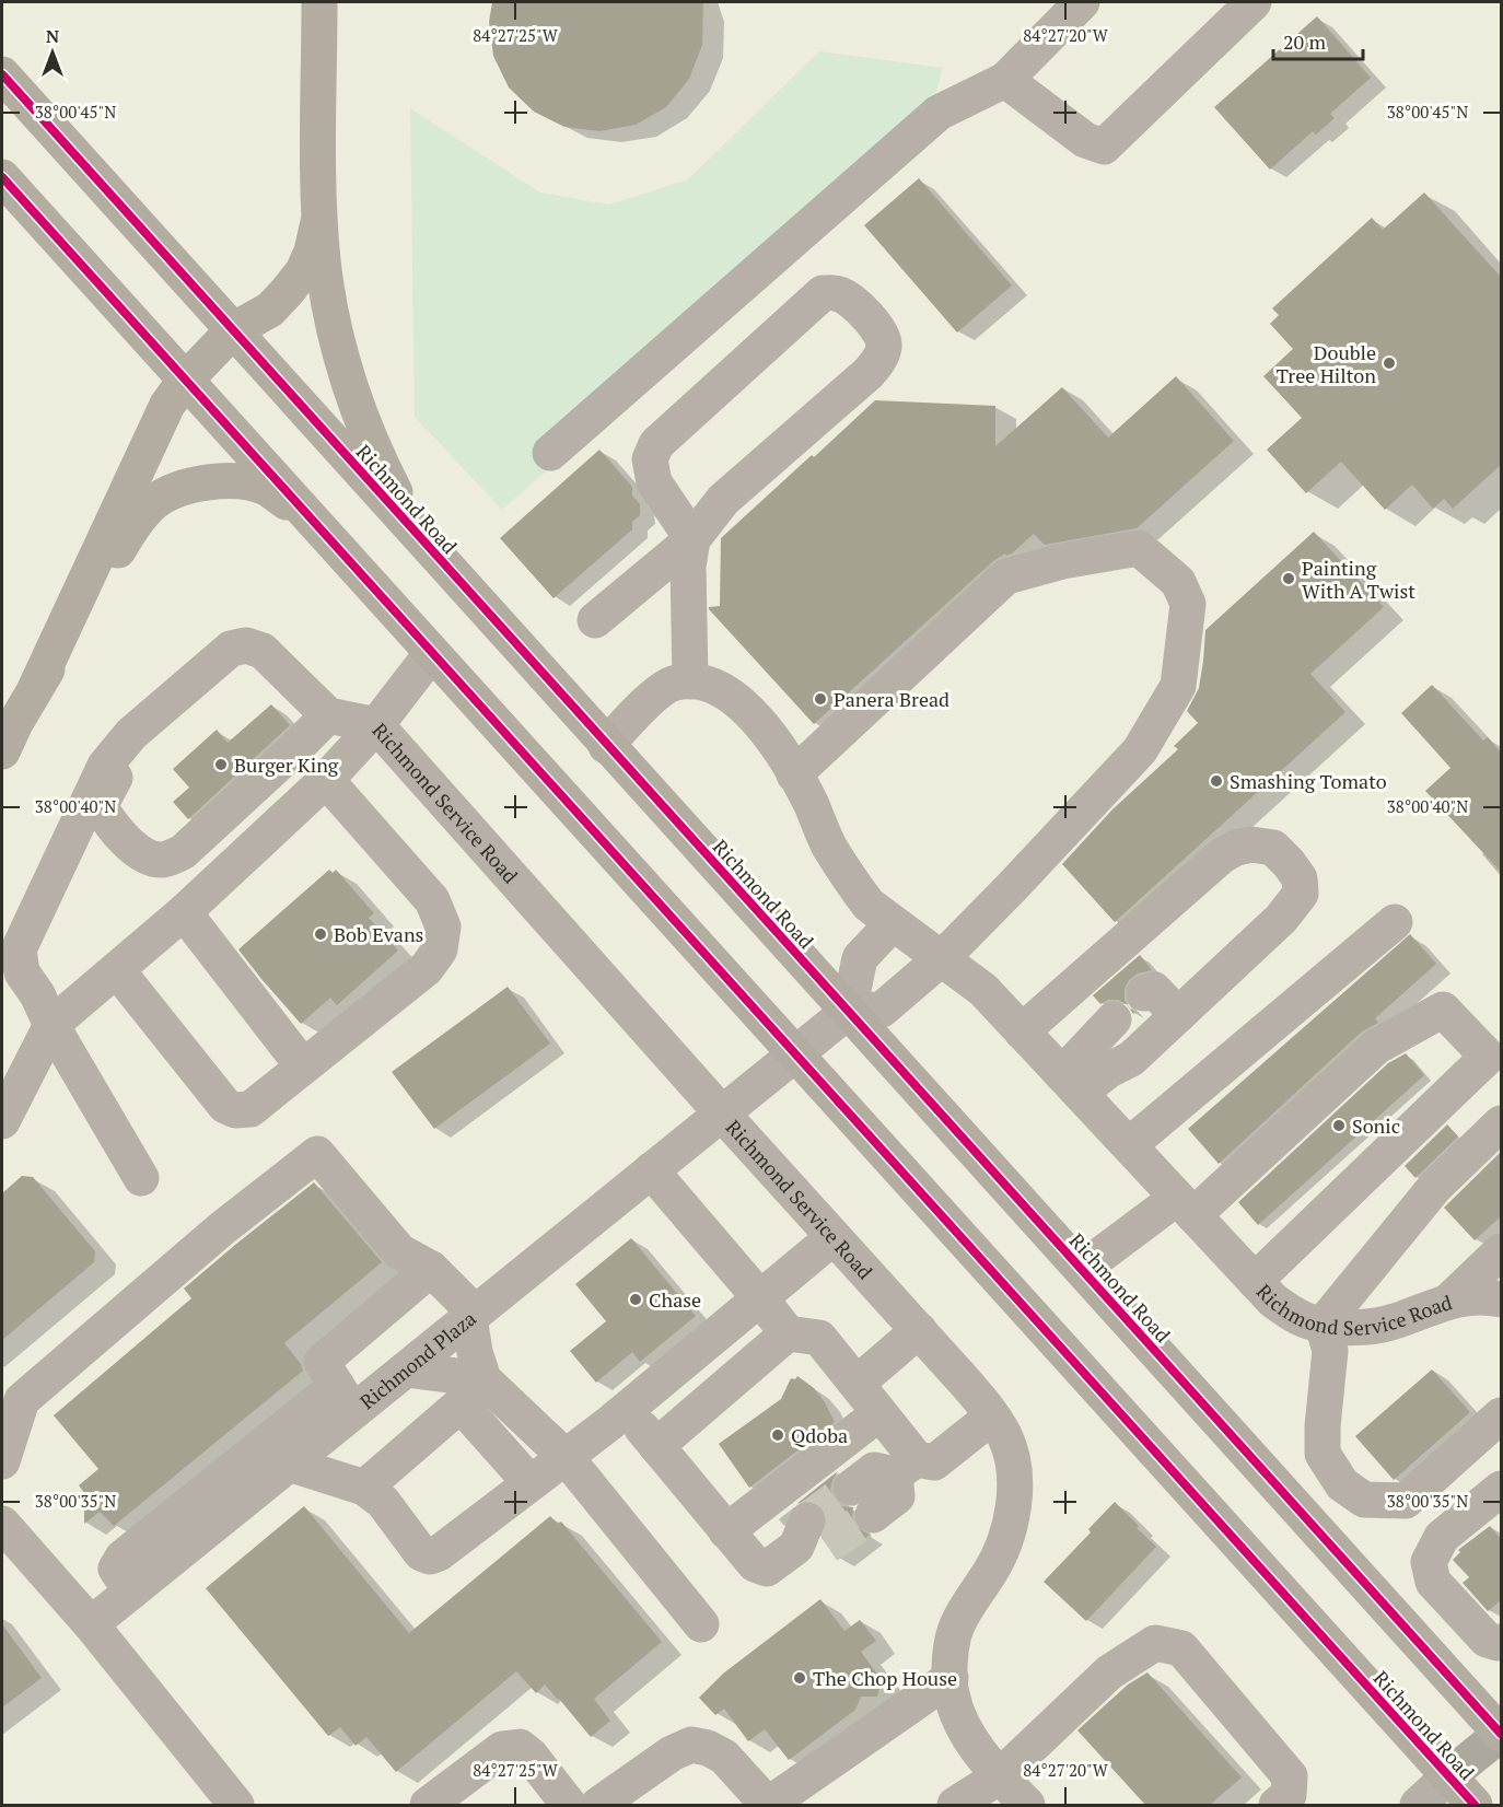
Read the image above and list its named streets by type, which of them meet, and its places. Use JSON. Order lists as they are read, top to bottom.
{
  "streets": {
    "highway": ["Richmond Road"],
    "street": ["Richmond Service Road", "Richmond Plaza"]
  },
  "crossings": [
    ["Richmond Road", "Richmond Service Road"],
    ["Richmond Road", "Richmond Plaza"],
    ["Richmond Service Road", "Richmond Plaza"]
  ],
  "places": [
    "Double Tree Hilton",
    "Painting With A Twist",
    "Panera Bread",
    "Burger King",
    "Smashing Tomato",
    "Bob Evans",
    "Sonic",
    "Chase",
    "Qdoba",
    "The Chop House"
  ],
  "scale_bar": "20 m",
  "north": "top",
  "coordinates": [
    "84°27'25\"W",
    "84°27'20\"W",
    "38°00'45\"N",
    "38°00'40\"N",
    "38°00'35\"N"
  ]
}
